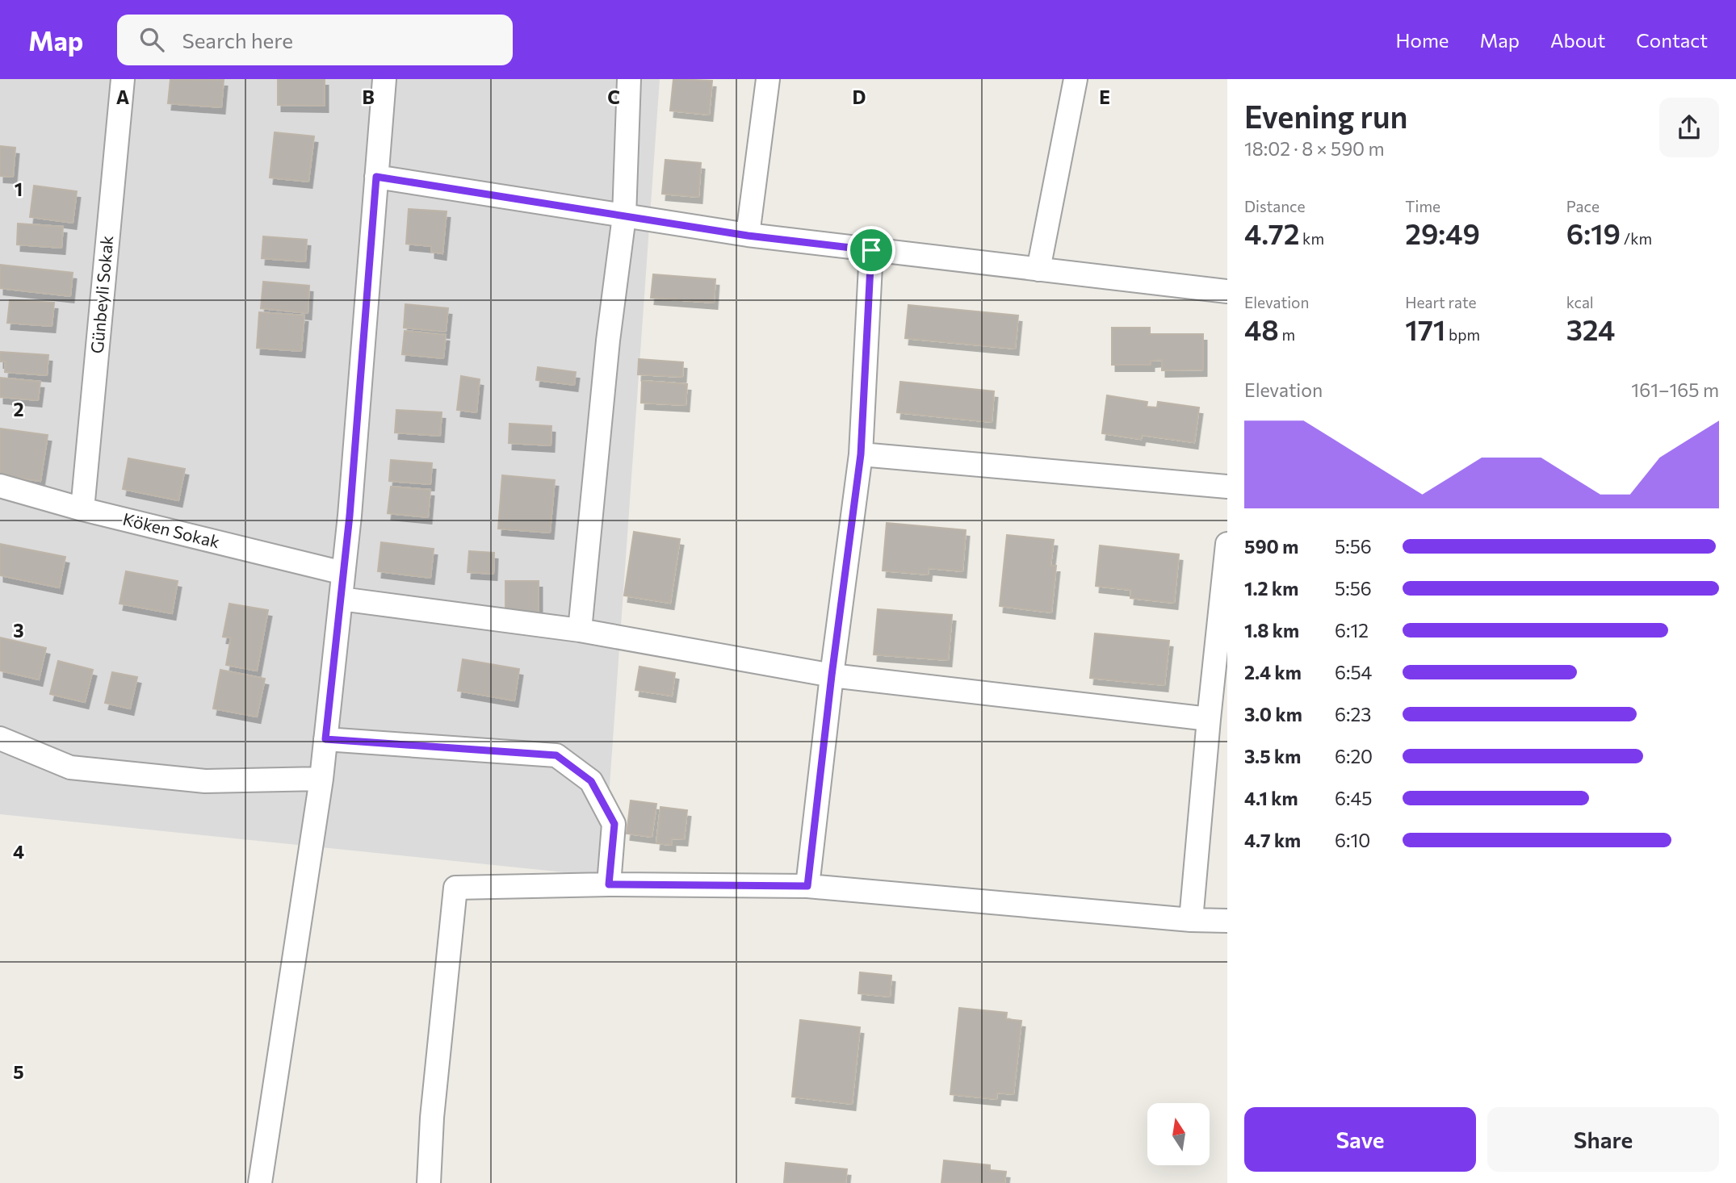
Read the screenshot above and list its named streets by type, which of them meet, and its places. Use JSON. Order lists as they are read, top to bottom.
{
  "streets": {
    "street": ["Günbeyli Sokak", "Köken Sokak"]
  },
  "crossings": [
    ["Günbeyli Sokak", "Köken Sokak"]
  ],
  "north": "top",
  "page": {
    "header": "Map",
    "search": "Search here",
    "nav": [
      "Home",
      "Map",
      "About",
      "Contact"
    ],
    "heading": ["Evening run", "18:02 · 8 × 590 m"],
    "stats": [
      ["Distance", "4.72 km"],
      ["Time", "29:49"],
      ["Pace", "6:19 /km"],
      ["Elevation", "48 m"],
      ["Heart rate", "171 bpm"],
      ["kcal", "324"]
    ],
    "chart": ["Elevation", "161–165 m"],
    "list": [
      {
        "name": "590 m",
        "note": "5:56"
      },
      {
        "name": "1.2 km",
        "note": "5:56"
      },
      {
        "name": "1.8 km",
        "note": "6:12"
      },
      {
        "name": "2.4 km",
        "note": "6:54"
      },
      {
        "name": "3.0 km",
        "note": "6:23"
      },
      {
        "name": "3.5 km",
        "note": "6:20"
      },
      {
        "name": "4.1 km",
        "note": "6:45"
      },
      {
        "name": "4.7 km",
        "note": "6:10"
      }
    ],
    "buttons": ["Save", "Share"]
  },
  "grid": {
    "columns": [
      "A",
      "B",
      "C",
      "D",
      "E"
    ],
    "rows": [
      "1",
      "2",
      "3",
      "4",
      "5"
    ]
  }
}
